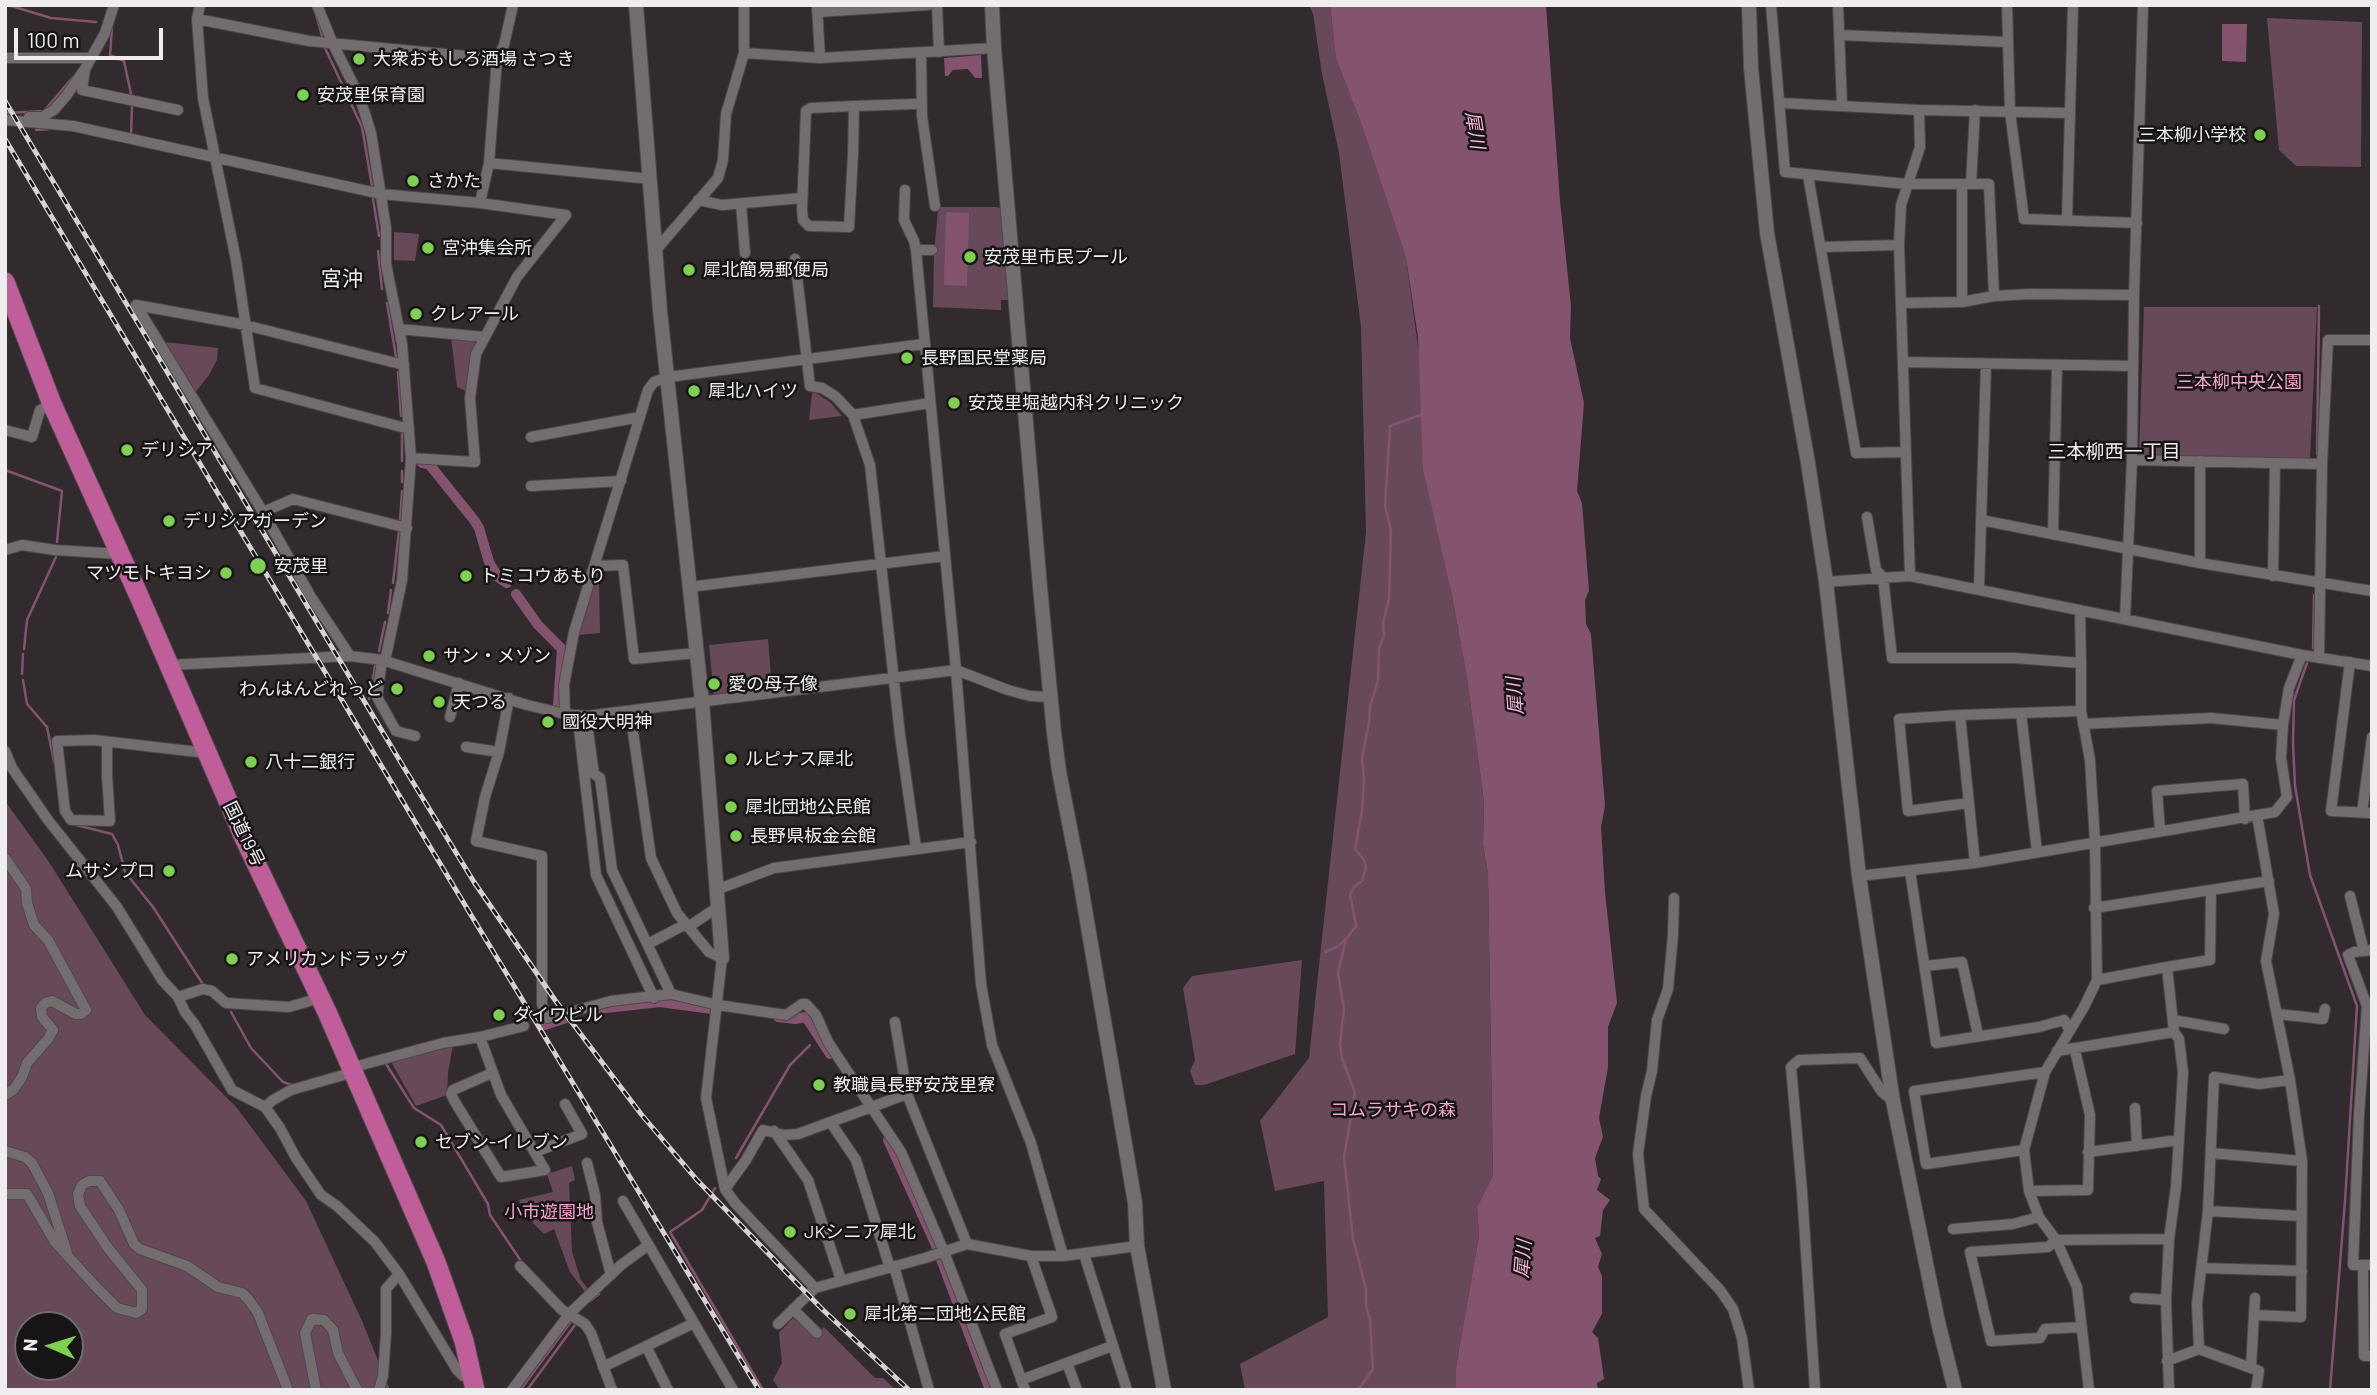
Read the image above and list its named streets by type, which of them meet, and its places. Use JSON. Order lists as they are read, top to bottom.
{
  "streets": {
    "highway": ["国道19号"]
  },
  "districts": ["宮沖", "三本柳西一丁目"],
  "water": ["犀川"],
  "parks": ["三本柳中央公園", "コムラサキの森", "小市遊園地"],
  "places": [
    "大衆おもしろ酒場 さつき",
    "安茂里保育園",
    "三本柳小学校",
    "さかた",
    "宮沖集会所",
    "安茂里市民プール",
    "犀北簡易郵便局",
    "クレアール",
    "長野国民堂薬局",
    "犀北ハイツ",
    "安茂里堀越内科クリニック",
    "デリシア",
    "デリシアガーデン",
    "安茂里",
    "マツモトキヨシ",
    "トミコウあもり",
    "サン・メゾン",
    "愛の母子像",
    "わんはんどれっど",
    "天つる",
    "國役大明神",
    "ルピナス犀北",
    "八十二銀行",
    "犀北団地公民館",
    "長野県板金会館",
    "ムサシプロ",
    "アメリカンドラッグ",
    "ダイワビル",
    "教職員長野安茂里寮",
    "セブン-イレブン",
    "JKシニア犀北",
    "犀北第二団地公民館"
  ],
  "scale_bar": "100 m",
  "north": "left"
}
